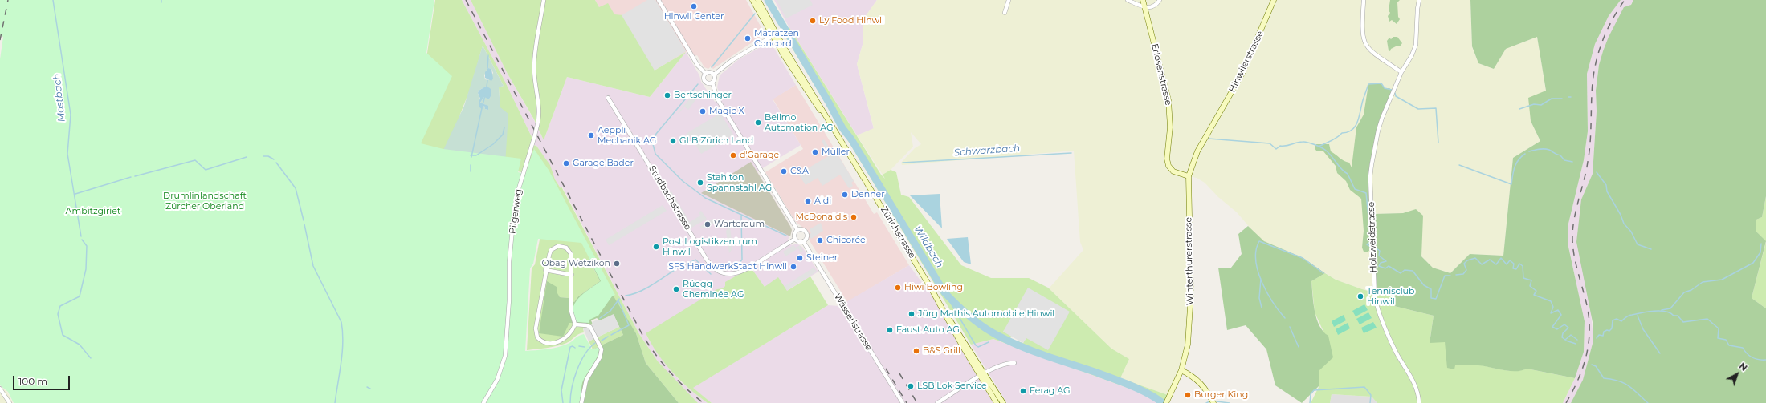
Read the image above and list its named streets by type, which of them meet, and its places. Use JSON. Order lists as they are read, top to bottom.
{
  "streets": {
    "main road": [
      "Hinwilerstrasse",
      "Erlosenstrasse",
      "Zürichstrasse",
      "Winterthurerstrasse"
    ],
    "street": [
      "Studbachstrasse",
      "Pilgerweg",
      "Holzweidstrasse",
      "Wässeristrasse"
    ]
  },
  "crossings": [
    ["Hinwilerstrasse", "Winterthurerstrasse"],
    ["Erlosenstrasse", "Winterthurerstrasse"],
    ["Studbachstrasse", "Wässeristrasse"]
  ],
  "water": ["Mostbach", "Schwarzbach", "Wildbach"],
  "parks": ["Drumlinlandschaft Zürcher Oberland", "Ambitzgiriet"],
  "places": [
    "Hinwil Center",
    "Ly Food Hinwil",
    "Matratzen Concord",
    "Bertschinger",
    "Magic X",
    "Belimo Automation AG",
    "Aeppli Mechanik AG",
    "GLB Zürich Land",
    "Müller",
    "d'Garage",
    "Garage Bader",
    "C&A",
    "Stahlton Spannstahl AG",
    "Denner",
    "Aldi",
    "McDonald's",
    "Warteraum",
    "Chicorée",
    "Post Logistikzentrum Hinwil",
    "Steiner",
    "Obag Wetzikon",
    "SFS HandwerkStadt Hinwil",
    "Hiwi Bowling",
    "Rüegg Cheminée AG",
    "Tennisclub Hinwil",
    "Jürg Mathis Automobile Hinwil",
    "Faust Auto AG",
    "B&S Grill",
    "LSB Lok Service",
    "Ferag AG",
    "Burger King"
  ],
  "scale_bar": "100 m",
  "north": "top right"
}
